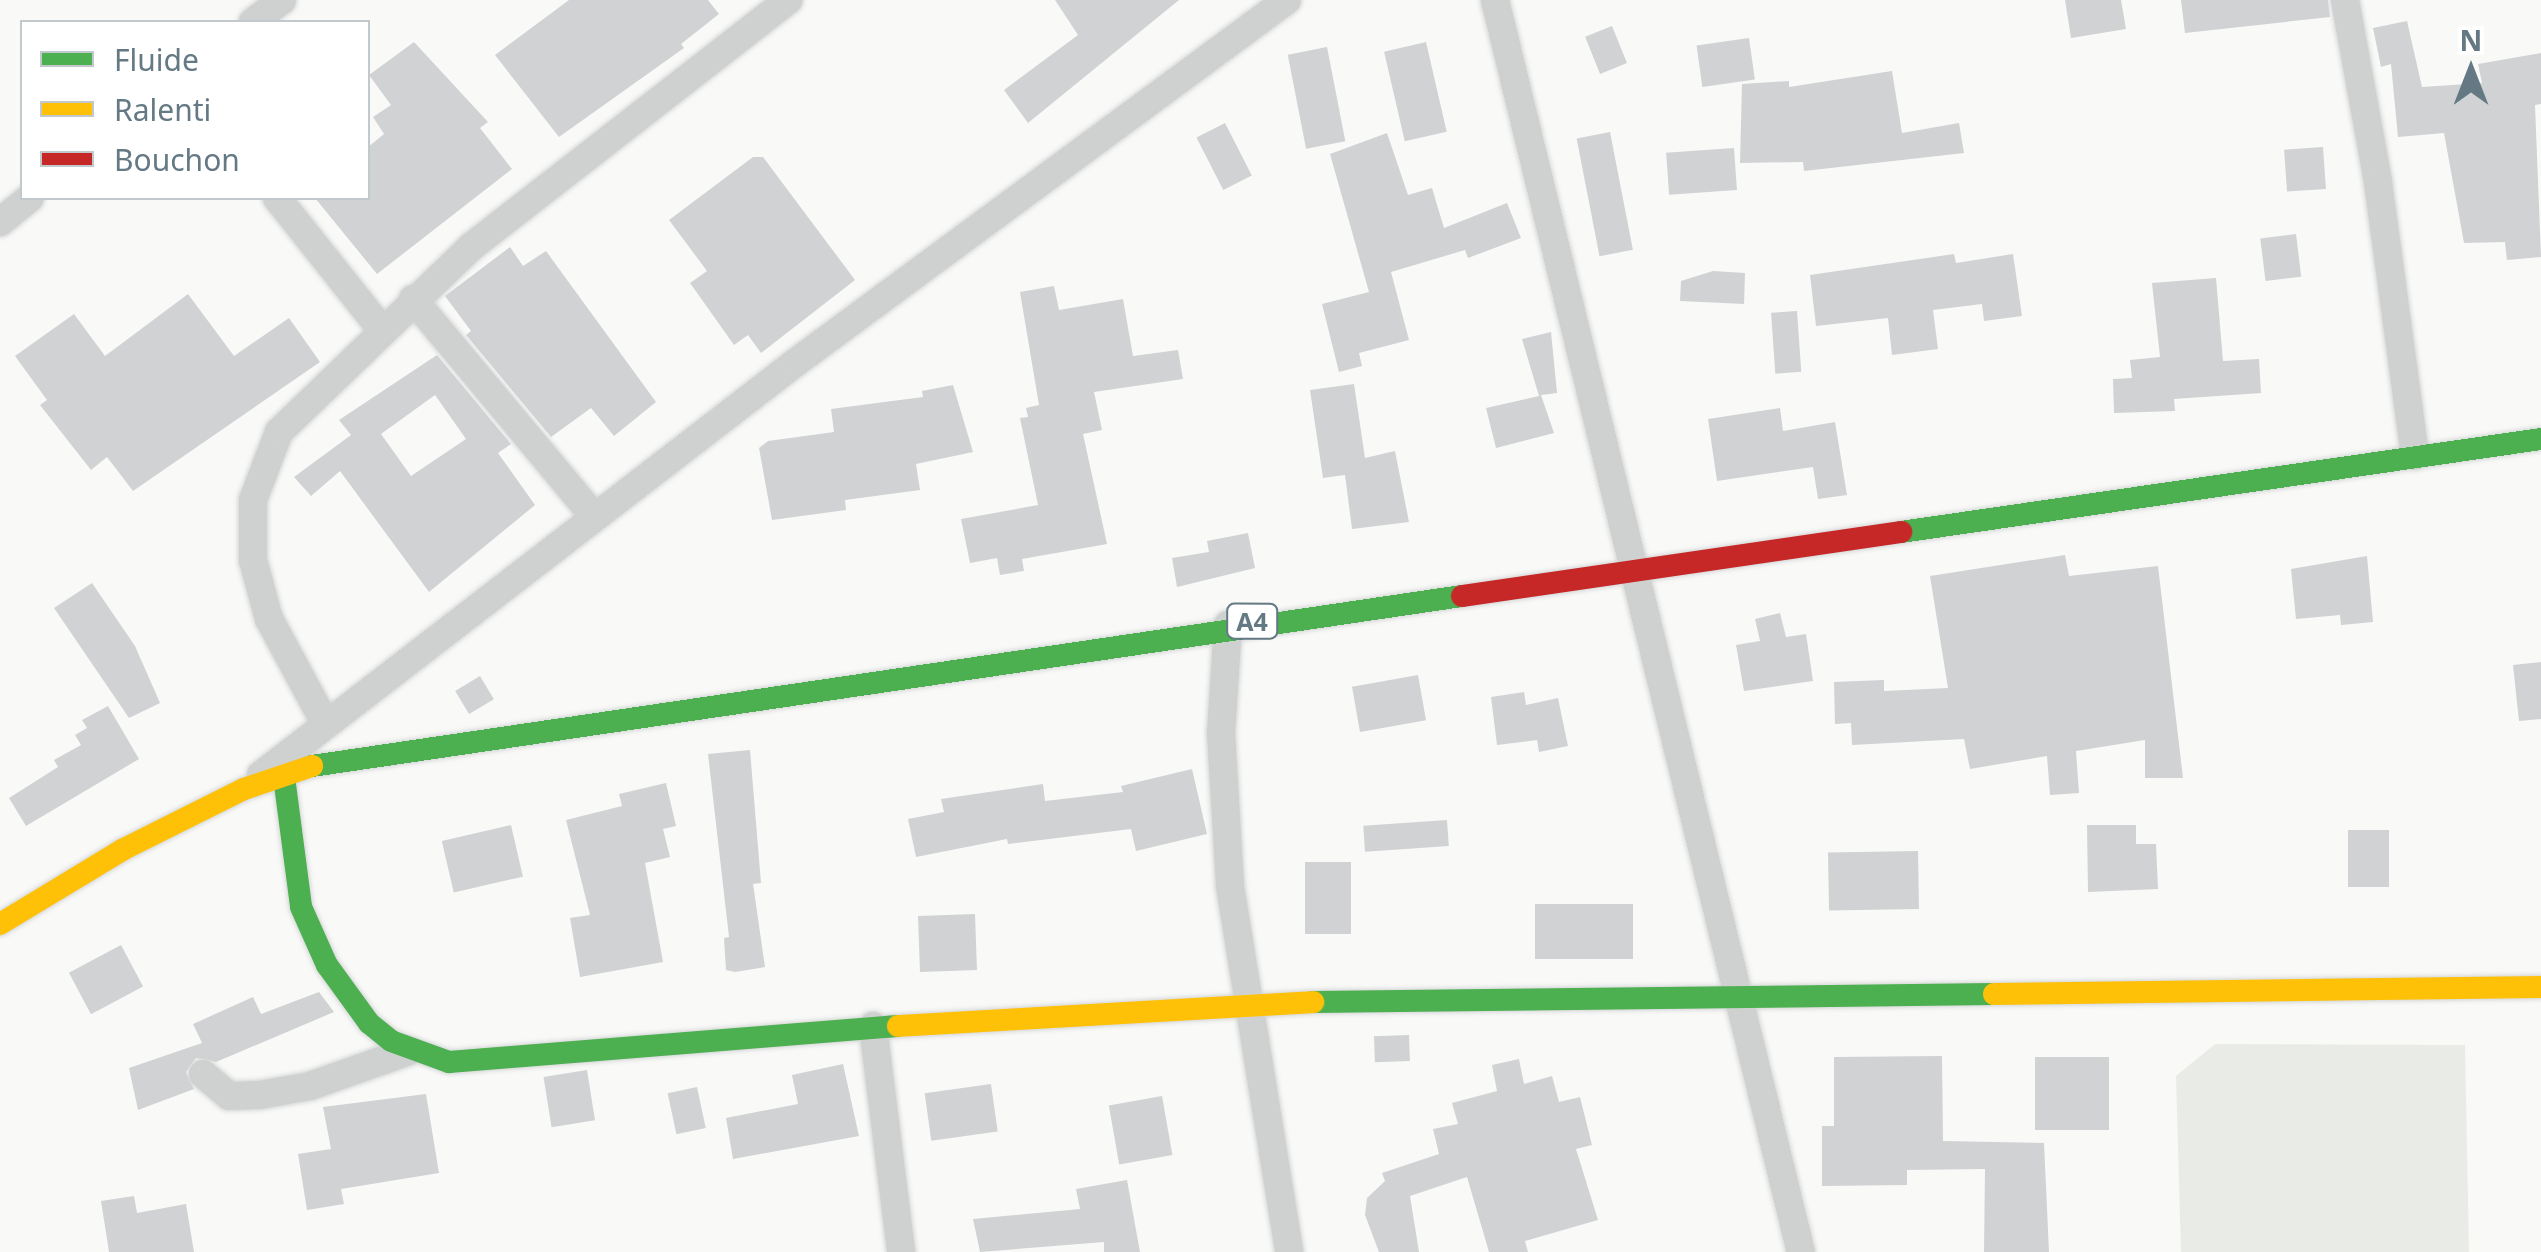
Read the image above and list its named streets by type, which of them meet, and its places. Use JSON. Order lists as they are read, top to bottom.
{
  "streets": {
    "main road": ["A4"]
  },
  "legend": ["Fluide", "Ralenti", "Bouchon"],
  "north": "top"
}
